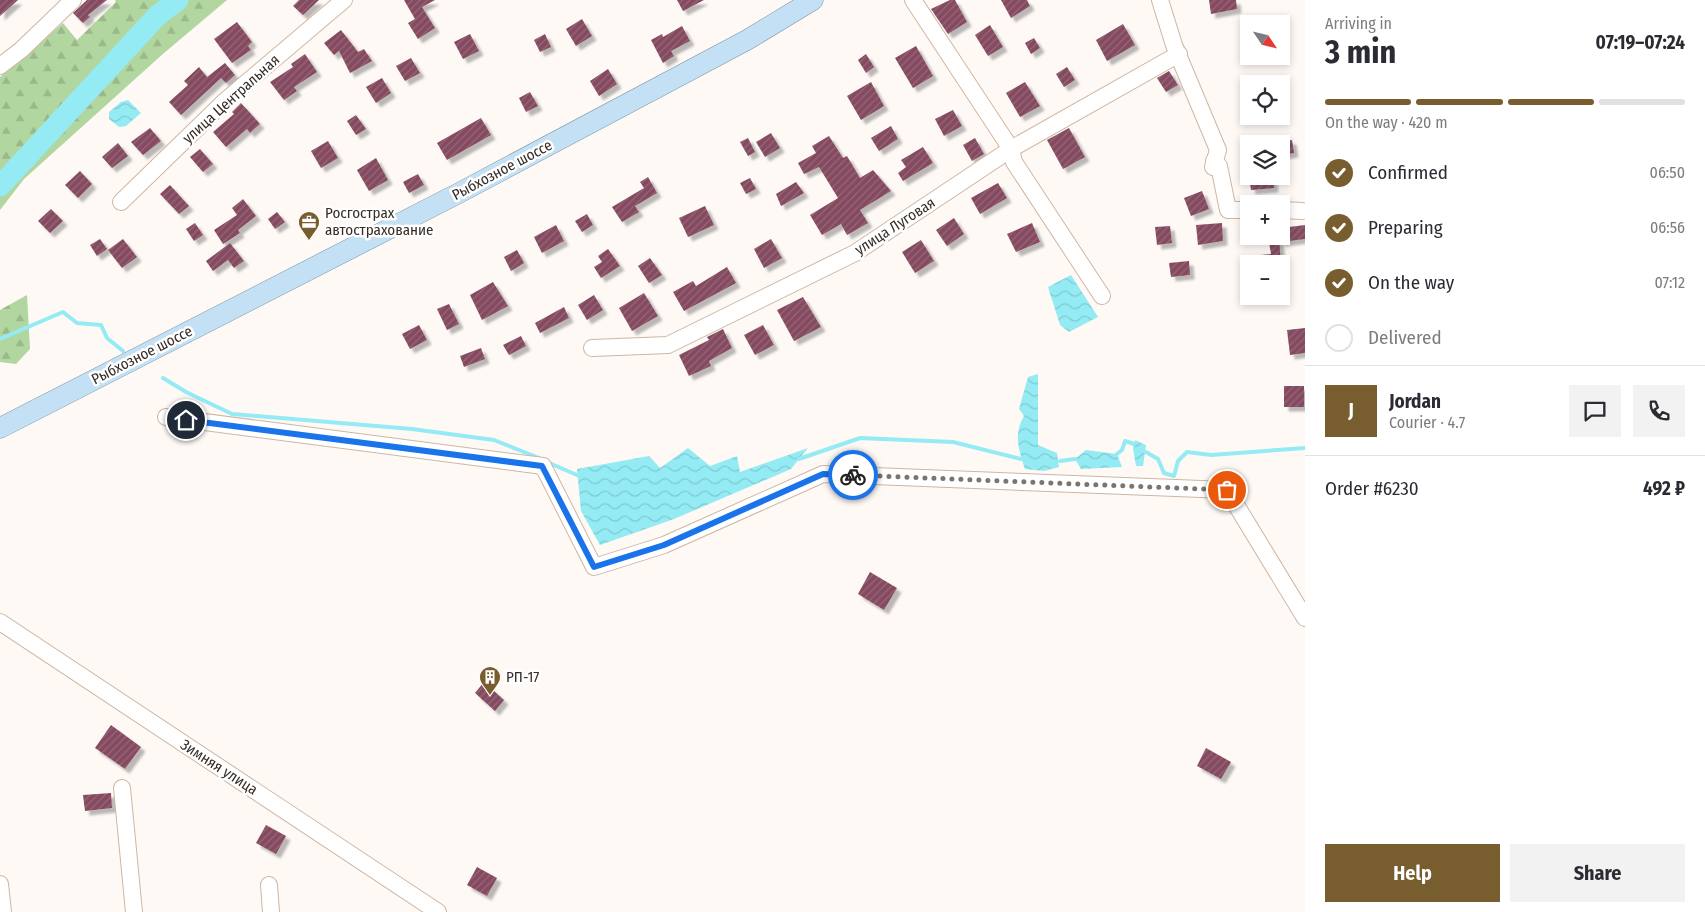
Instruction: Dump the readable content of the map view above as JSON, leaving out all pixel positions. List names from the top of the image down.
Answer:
{
  "streets": {
    "main road": ["Рыбхозное шоссе"],
    "street": ["улица Центральная", "улица Луговая", "Зимняя улица"]
  },
  "places": {
    "office": ["Росгострах автострахование"],
    "building": ["РП-17"]
  },
  "north": "bottom right",
  "page": {
    "heading": ["3 min", "Arriving in", "07:19–07:24"],
    "panel": [
      "Jordan",
      "Courier · 4.7",
      "Order #6230",
      "492 ₽"
    ],
    "map_buttons": ["+", "−"],
    "bar": "On the way · 420 m",
    "list": [
      ["Confirmed", "06:50"],
      ["Preparing", "06:56"],
      ["On the way", "07:12"],
      "Delivered"
    ],
    "round": "J",
    "buttons": ["Help", "Share"]
  }
}
